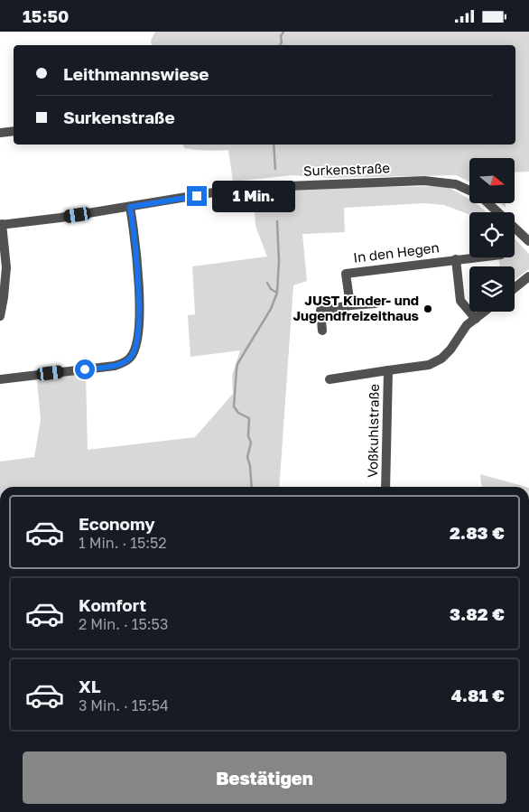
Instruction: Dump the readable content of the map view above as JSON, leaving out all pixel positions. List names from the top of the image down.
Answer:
{
  "streets": {
    "street": ["Surkenstraße", "In den Hegen", "Voßkuhlstraße"]
  },
  "crossings": [
    ["In den Hegen", "Voßkuhlstraße"]
  ],
  "places": ["JUST Kinder- und Jugendfreizeithaus"],
  "north": "right",
  "page": {
    "status": "15:50",
    "banner": ["Leithmannswiese", "Surkenstraße"],
    "bubble": "1 Min.",
    "list": [
      {
        "name": "Economy",
        "note": "1 Min. · 15:52",
        "value": "2.83 €"
      },
      {
        "name": "Komfort",
        "note": "2 Min. · 15:53",
        "value": "3.82 €"
      },
      {
        "name": "XL",
        "note": "3 Min. · 15:54",
        "value": "4.81 €"
      }
    ],
    "buttons": "Bestätigen"
  }
}
